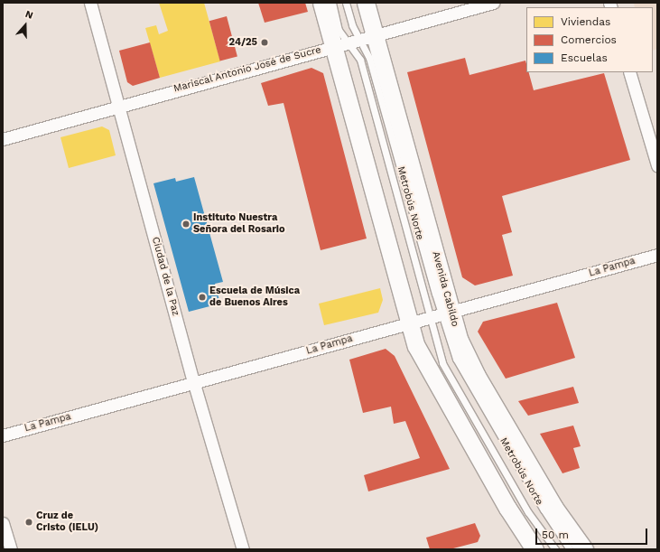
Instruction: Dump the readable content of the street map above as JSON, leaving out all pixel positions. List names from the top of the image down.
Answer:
{
  "streets": {
    "main road": ["Avenida Cabildo"],
    "street": ["Mariscal Antonio José de Sucre", "La Pampa", "Ciudad de la Paz"],
    "lane": ["Metrobús Norte"]
  },
  "crossings": [
    ["Mariscal Antonio José de Sucre", "Metrobús Norte"],
    ["Mariscal Antonio José de Sucre", "Ciudad de la Paz"],
    ["Mariscal Antonio José de Sucre", "Avenida Cabildo"],
    ["Metrobús Norte", "La Pampa"],
    ["Metrobús Norte", "Avenida Cabildo"],
    ["La Pampa", "Ciudad de la Paz"],
    ["La Pampa", "Avenida Cabildo"]
  ],
  "places": [
    "24/25",
    "Instituto Nuestra Señora del Rosario",
    "Escuela de Música de Buenos Aires",
    "Cruz de Cristo (IELU)"
  ],
  "legend": ["Viviendas", "Comercios", "Escuelas"],
  "scale_bar": "50 m",
  "north": "top"
}
